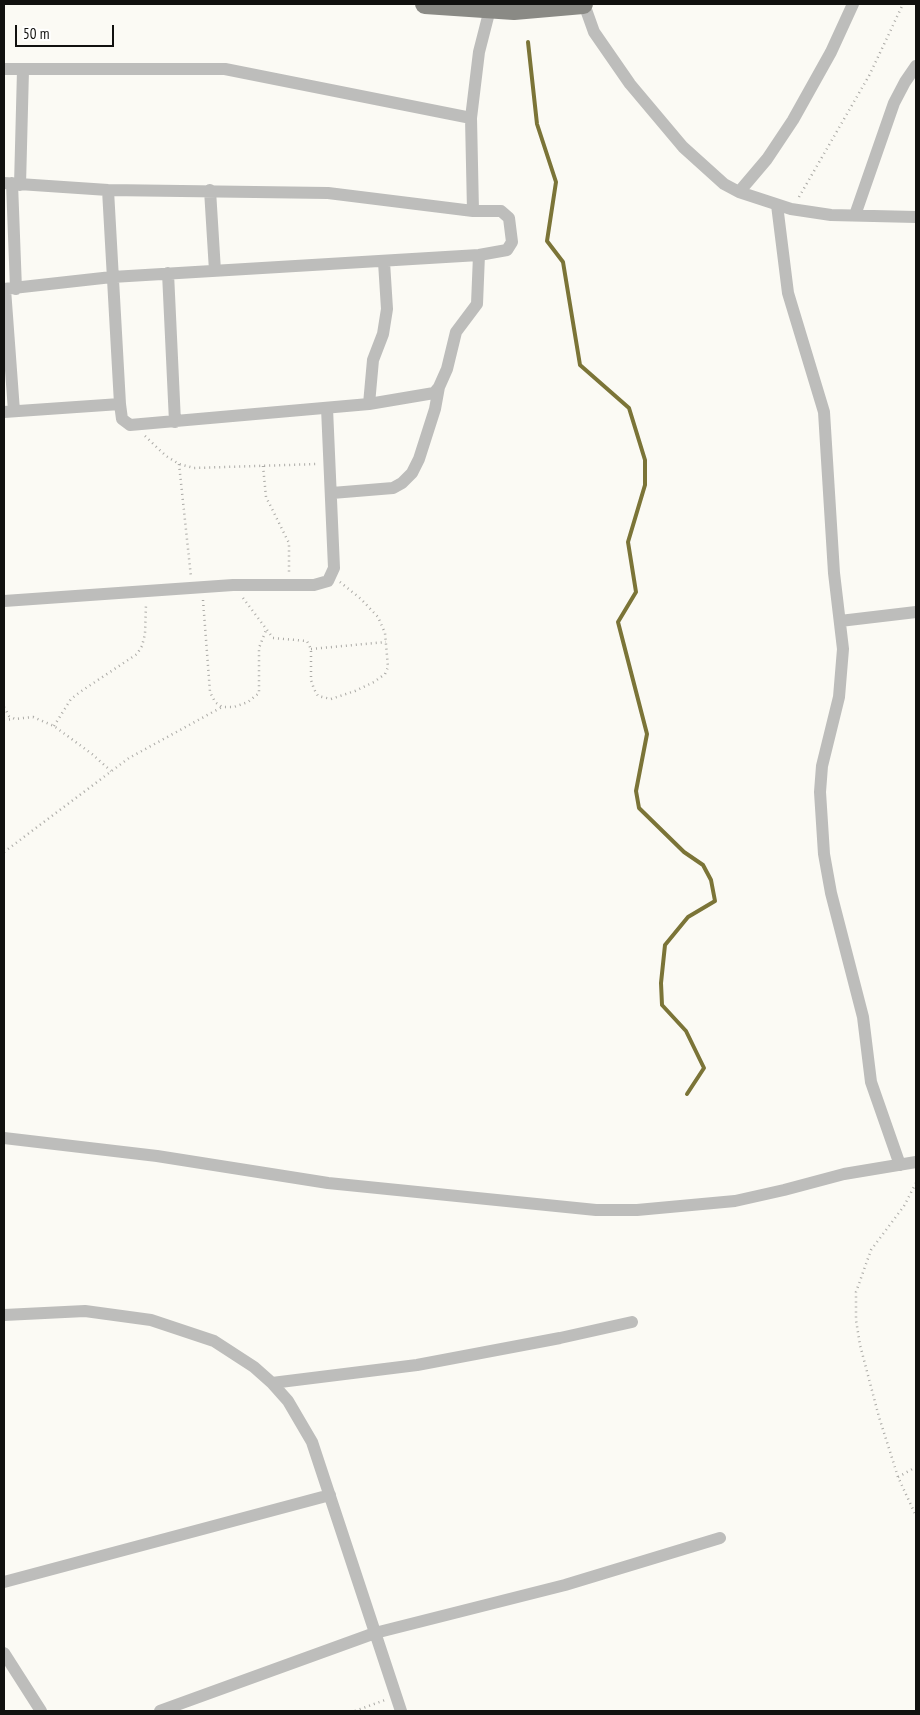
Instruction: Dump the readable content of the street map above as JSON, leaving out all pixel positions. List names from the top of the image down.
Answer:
{
  "scale_bar": "50 m"
}
